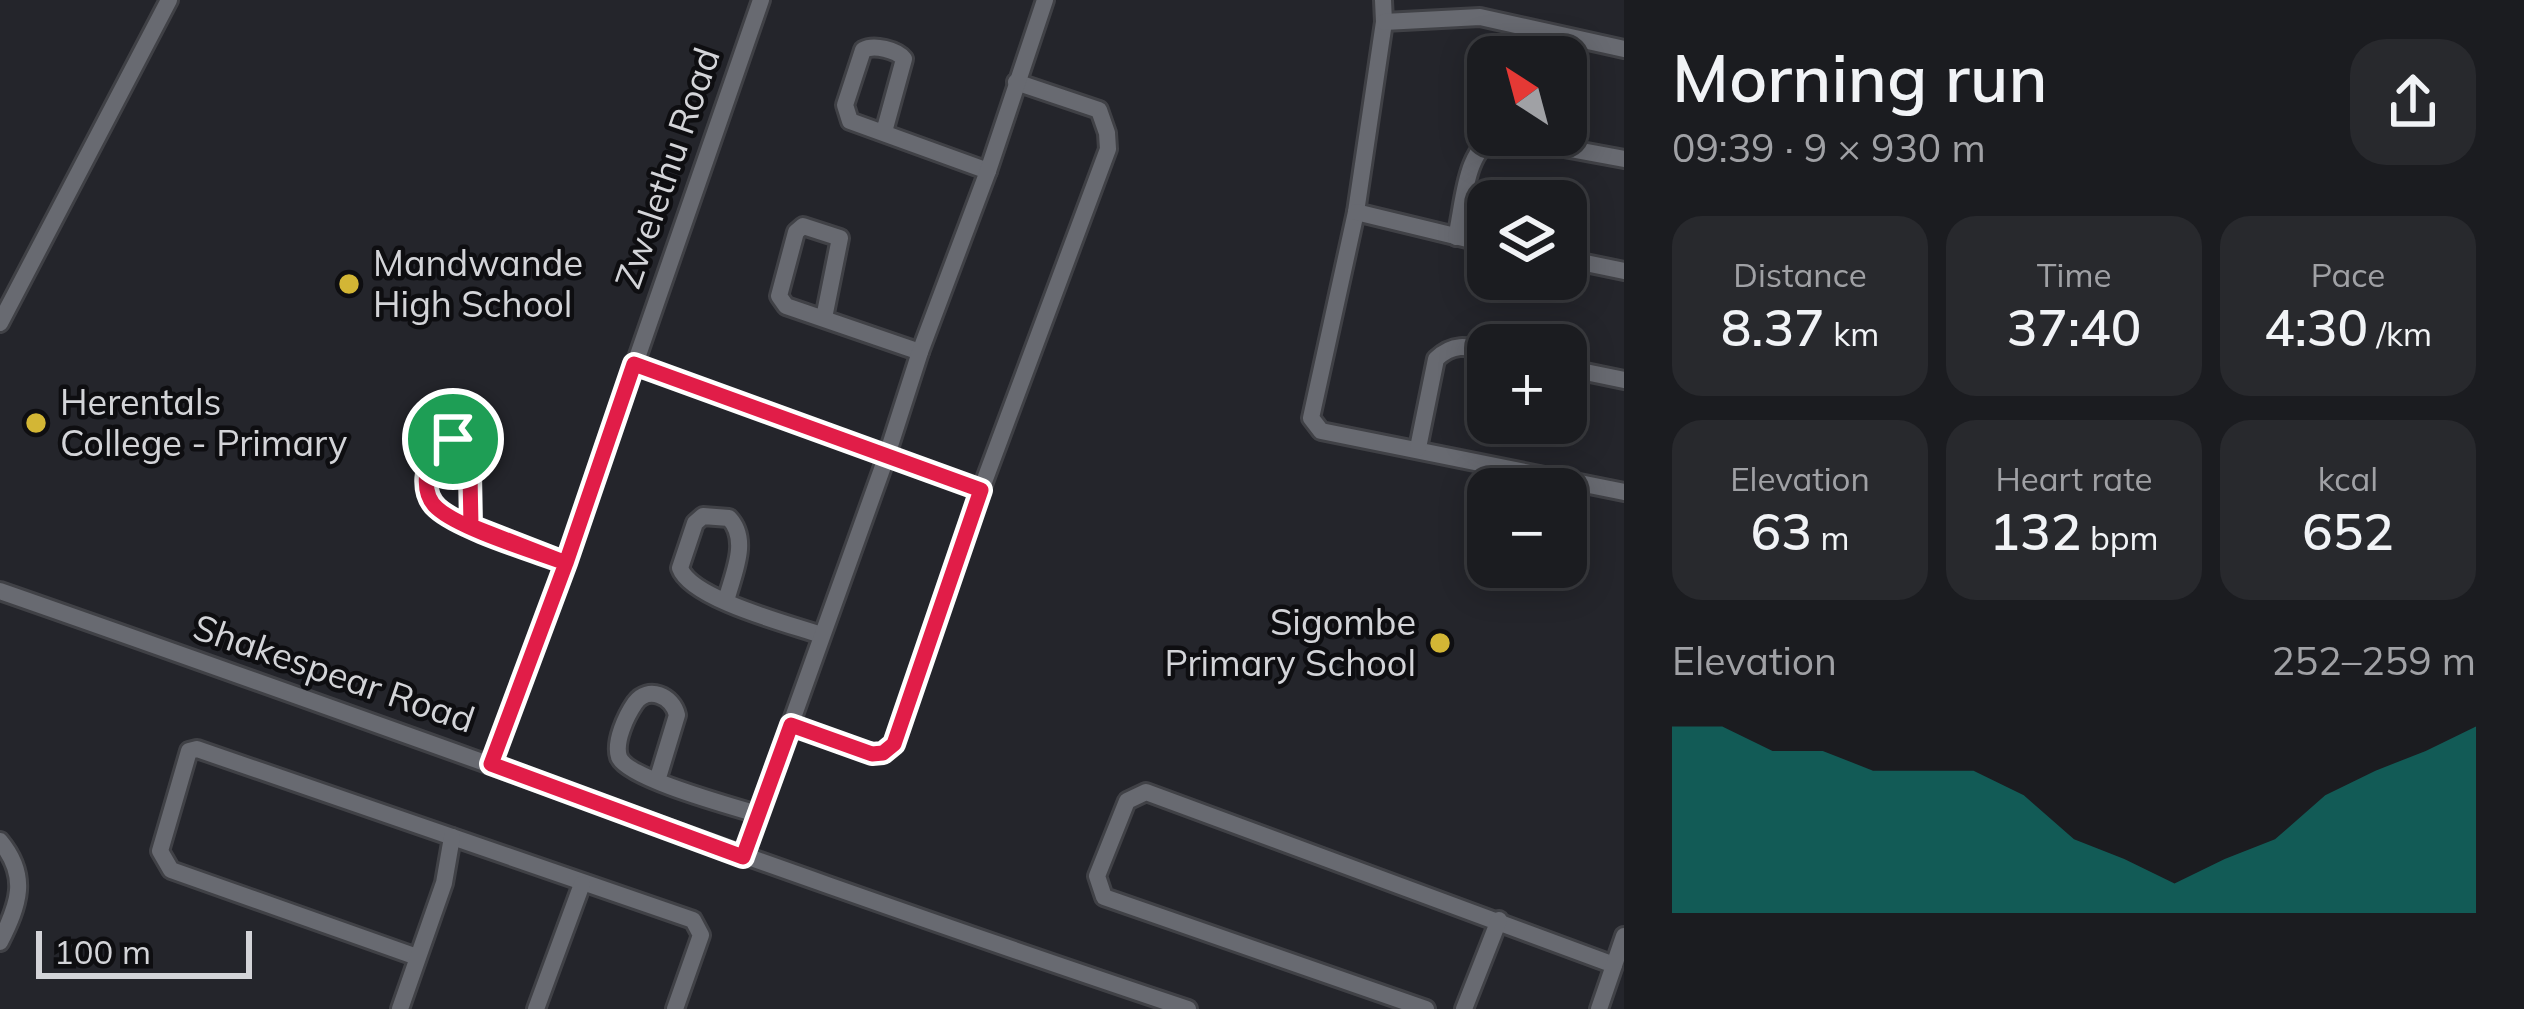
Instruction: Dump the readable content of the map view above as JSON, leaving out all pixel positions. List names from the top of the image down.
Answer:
{
  "streets": {
    "street": ["Zwelethu Road", "Shakespear Road"]
  },
  "crossings": [
    ["Zwelethu Road", "Shakespear Road"]
  ],
  "places": ["Mandwande High School", "Herentals College - Primary", "Sigombe Primary School"],
  "scale_bar": "100 m",
  "north": "top left",
  "page": {
    "heading": ["Morning run", "09:39 · 9 × 930 m"],
    "map_buttons": ["+", "−"],
    "stats": [
      ["Distance", "8.37 km"],
      ["Time", "37:40"],
      ["Pace", "4:30 /km"],
      ["Elevation", "63 m"],
      ["Heart rate", "132 bpm"],
      ["kcal", "652"]
    ],
    "chart": ["Elevation", "252–259 m"],
    "scale": "100 m"
  }
}
